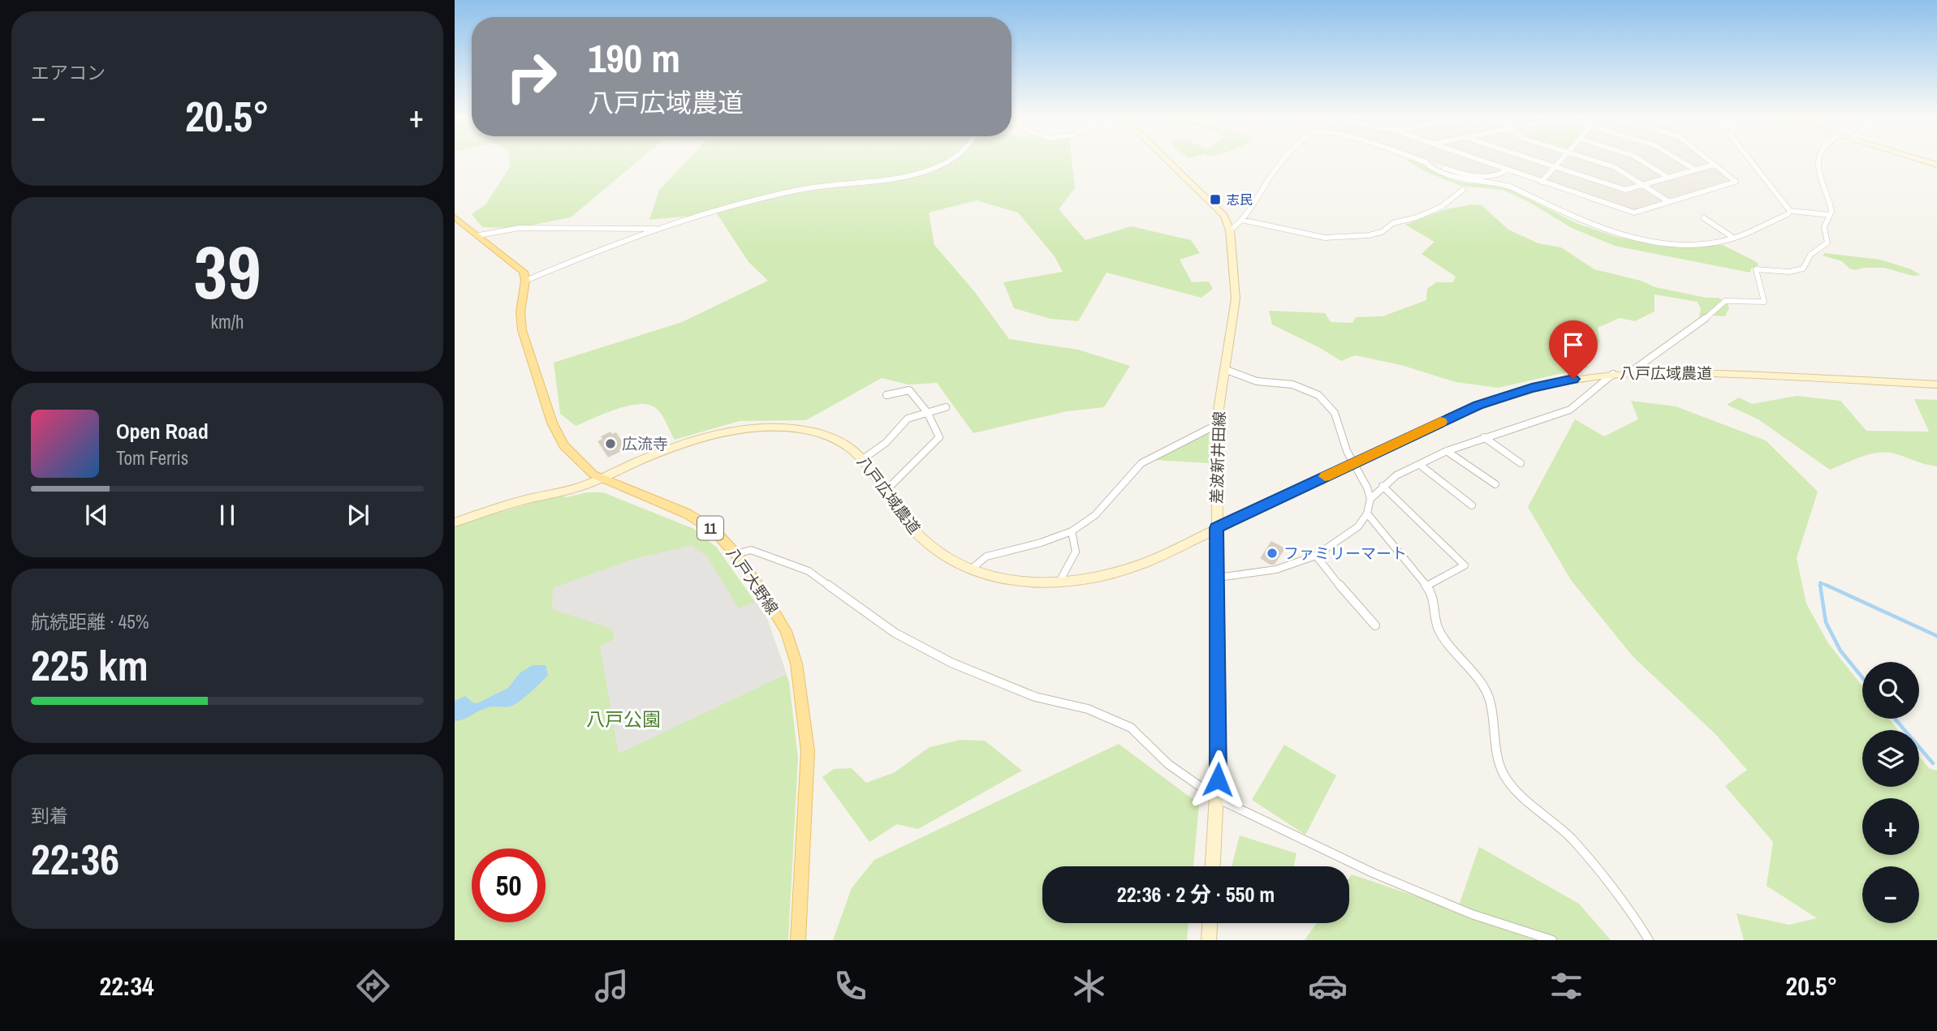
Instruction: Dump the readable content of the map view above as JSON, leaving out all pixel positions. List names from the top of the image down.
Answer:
{
  "streets": {
    "main road": ["11", "八戸大野線"],
    "street": ["八戸広域農道", "差波新井田線"]
  },
  "crossings": [
    ["八戸広域農道", "差波新井田線"],
    ["八戸広域農道", "八戸大野線"]
  ],
  "parks": ["八戸公園"],
  "places": {
    "transit": ["志民"],
    "other": ["広流寺", "ファミリーマート"]
  },
  "page": {
    "tile": [
      "エアコン",
      ["39", "km/h"],
      ["航続距離 · 45%", "225 km"],
      ["到着", "22:36"]
    ],
    "turn": ["190 m", "八戸広域農道"],
    "heat": ["−", "20.5°", "+"],
    "song": ["Open Road", "Tom Ferris"],
    "map_buttons": ["+", "−"],
    "limit": "50",
    "trip": "22:36 · 2 分 · 550 m",
    "tabs": ["22:34", "20.5°"]
  }
}
